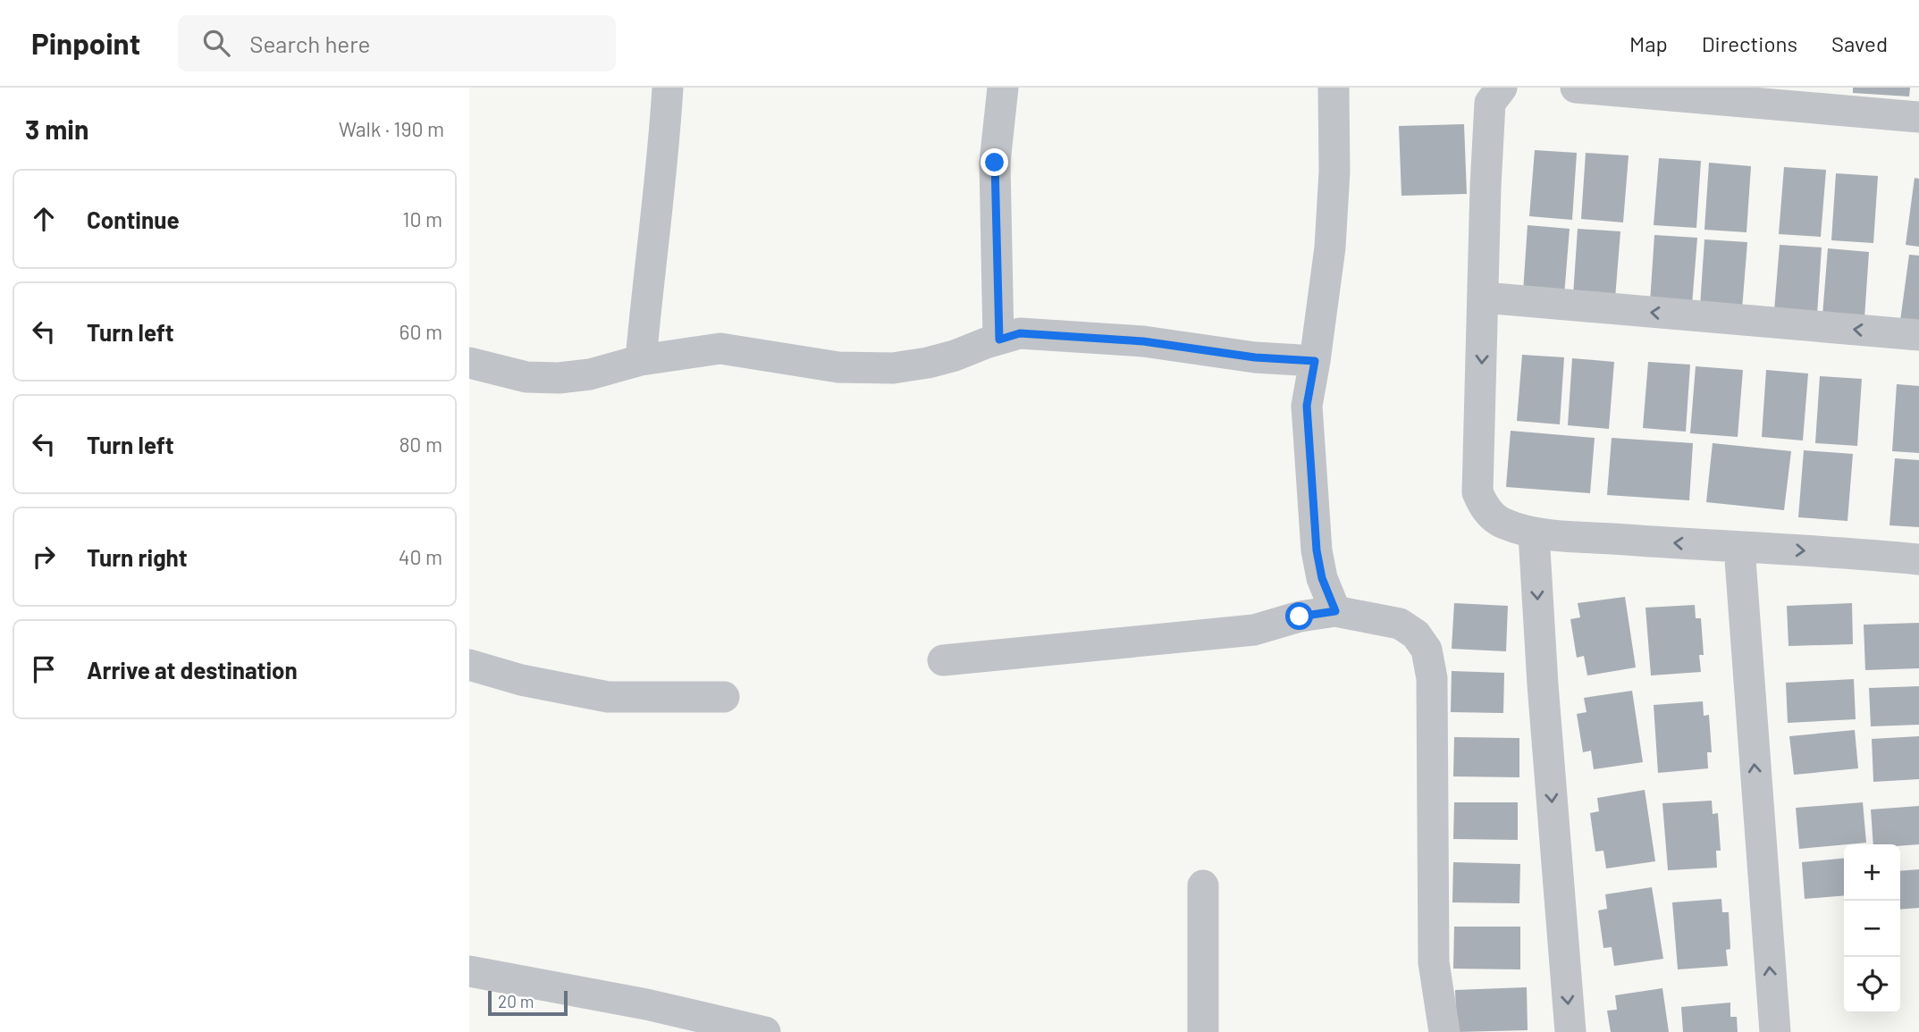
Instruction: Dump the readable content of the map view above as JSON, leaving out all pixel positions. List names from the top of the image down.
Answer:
{
  "scale_bar": "20 m",
  "page": {
    "header": "Pinpoint",
    "search": "Search here",
    "nav": ["Map", "Directions", "Saved"],
    "heading": ["3 min", "Walk · 190 m"],
    "list": [
      ["Continue", "10 m"],
      ["Turn left", "60 m"],
      ["Turn left", "80 m"],
      ["Turn right", "40 m"],
      "Arrive at destination"
    ],
    "map_buttons": ["+", "−"],
    "scale": "20 m"
  }
}
